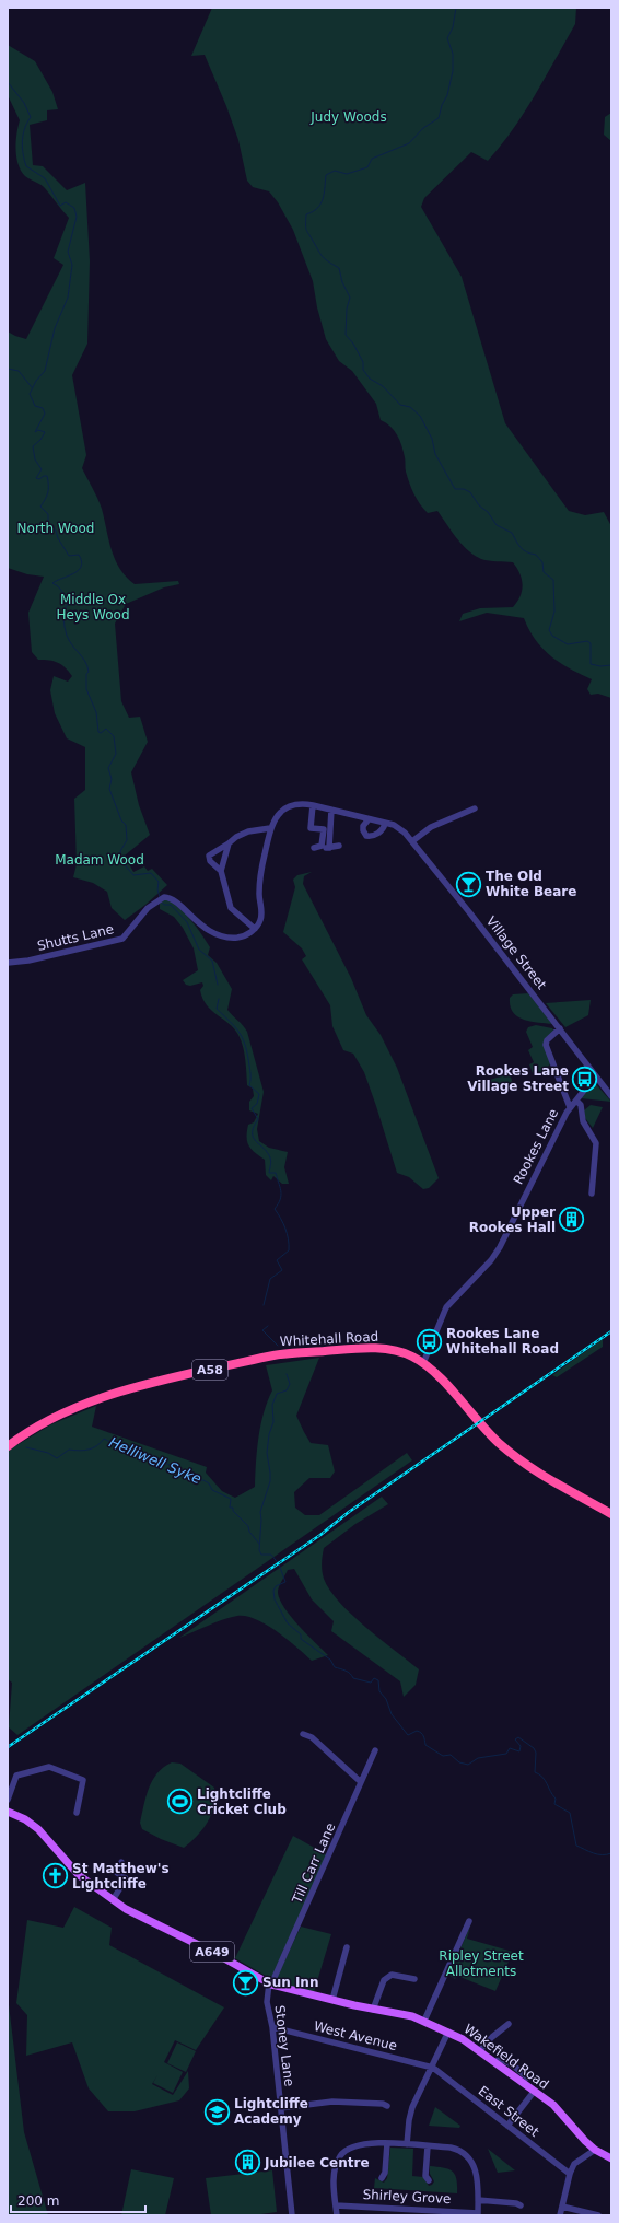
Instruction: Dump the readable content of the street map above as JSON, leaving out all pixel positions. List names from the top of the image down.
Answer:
{
  "streets": {
    "highway": ["Whitehall Road", "A58"],
    "main road": ["A649", "Wakefield Road"],
    "street": [
      "Shutts Lane",
      "Village Street",
      "Rookes Lane",
      "Till Carr Lane",
      "West Avenue",
      "Stoney Lane",
      "East Street",
      "Shirley Grove"
    ]
  },
  "crossings": [
    ["Village Street", "Rookes Lane"],
    ["Rookes Lane", "Whitehall Road"],
    ["Till Carr Lane", "Stoney Lane"],
    ["Till Carr Lane", "Wakefield Road"],
    ["West Avenue", "Stoney Lane"],
    ["West Avenue", "East Street"],
    ["Stoney Lane", "Wakefield Road"]
  ],
  "water": ["Helliwell Syke"],
  "parks": [
    "Judy Woods",
    "North Wood",
    "Middle Ox Heys Wood",
    "Madam Wood",
    "Ripley Street Allotments"
  ],
  "places": {
    "bar": ["The Old White Beare", "Sun Inn"],
    "bus stop": ["Rookes Lane Village Street", "Rookes Lane Whitehall Road"],
    "building": ["Upper Rookes Hall", "Jubilee Centre"],
    "sports": ["Lightcliffe Cricket Club"],
    "church": ["St Matthew's Lightcliffe"],
    "school or university": ["Lightcliffe Academy"]
  },
  "scale_bar": "200 m"
}
